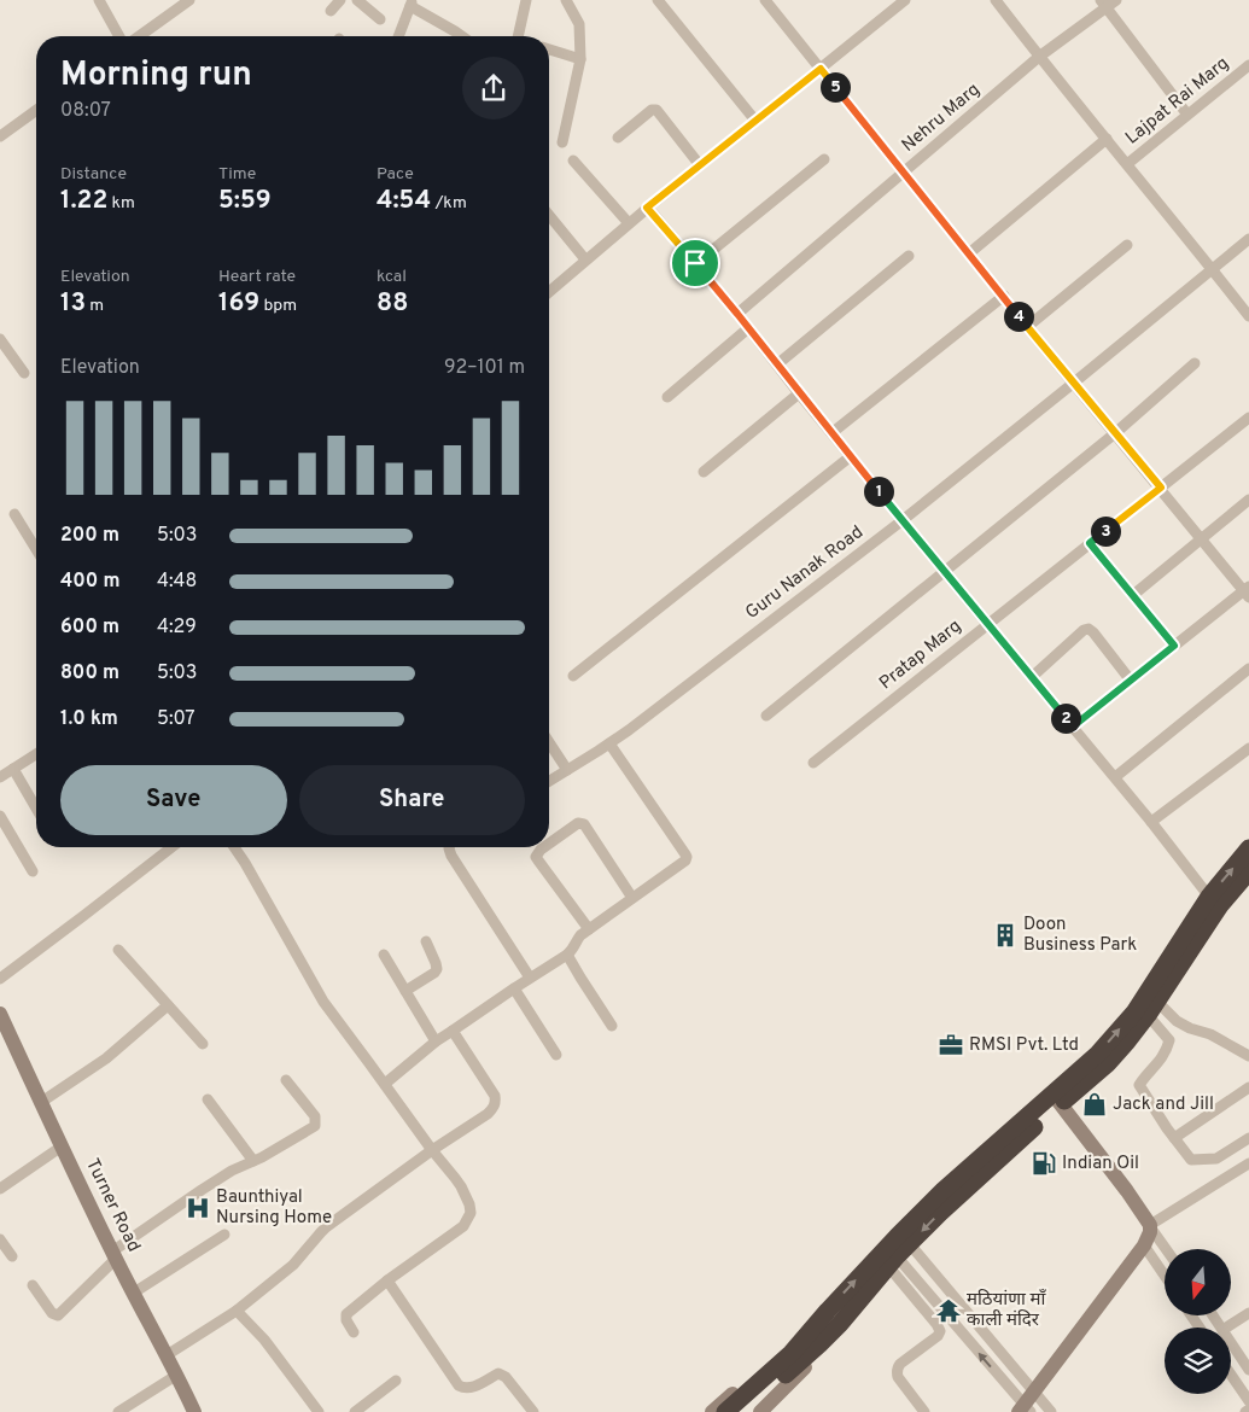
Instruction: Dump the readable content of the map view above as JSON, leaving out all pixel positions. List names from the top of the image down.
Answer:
{
  "streets": {
    "main road": ["Turner Road"],
    "street": [
      "Lajpat Rai Marg",
      "Nehru Marg",
      "Guru Nanak Road",
      "Pratap Marg"
    ]
  },
  "places": {
    "building": ["Doon Business Park"],
    "office": ["RMSI Pvt. Ltd"],
    "shop": ["Jack and Jill"],
    "fuel station": ["Indian Oil"],
    "hospital": ["Baunthiyal Nursing Home"],
    "temple": ["मठियांणा माँ काली मंदिर"]
  },
  "north": "bottom",
  "page": {
    "heading": ["Morning run", "08:07"],
    "pins": [
      "5",
      "4",
      "1",
      "3",
      "2"
    ],
    "stats": [
      ["Distance", "1.22 km"],
      ["Time", "5:59"],
      ["Pace", "4:54 /km"],
      ["Elevation", "13 m"],
      ["Heart rate", "169 bpm"],
      ["kcal", "88"]
    ],
    "chart": ["Elevation", "92–101 m"],
    "list": [
      {
        "name": "200 m",
        "note": "5:03"
      },
      {
        "name": "400 m",
        "note": "4:48"
      },
      {
        "name": "600 m",
        "note": "4:29"
      },
      {
        "name": "800 m",
        "note": "5:03"
      },
      {
        "name": "1.0 km",
        "note": "5:07"
      }
    ],
    "buttons": ["Save", "Share"]
  }
}
